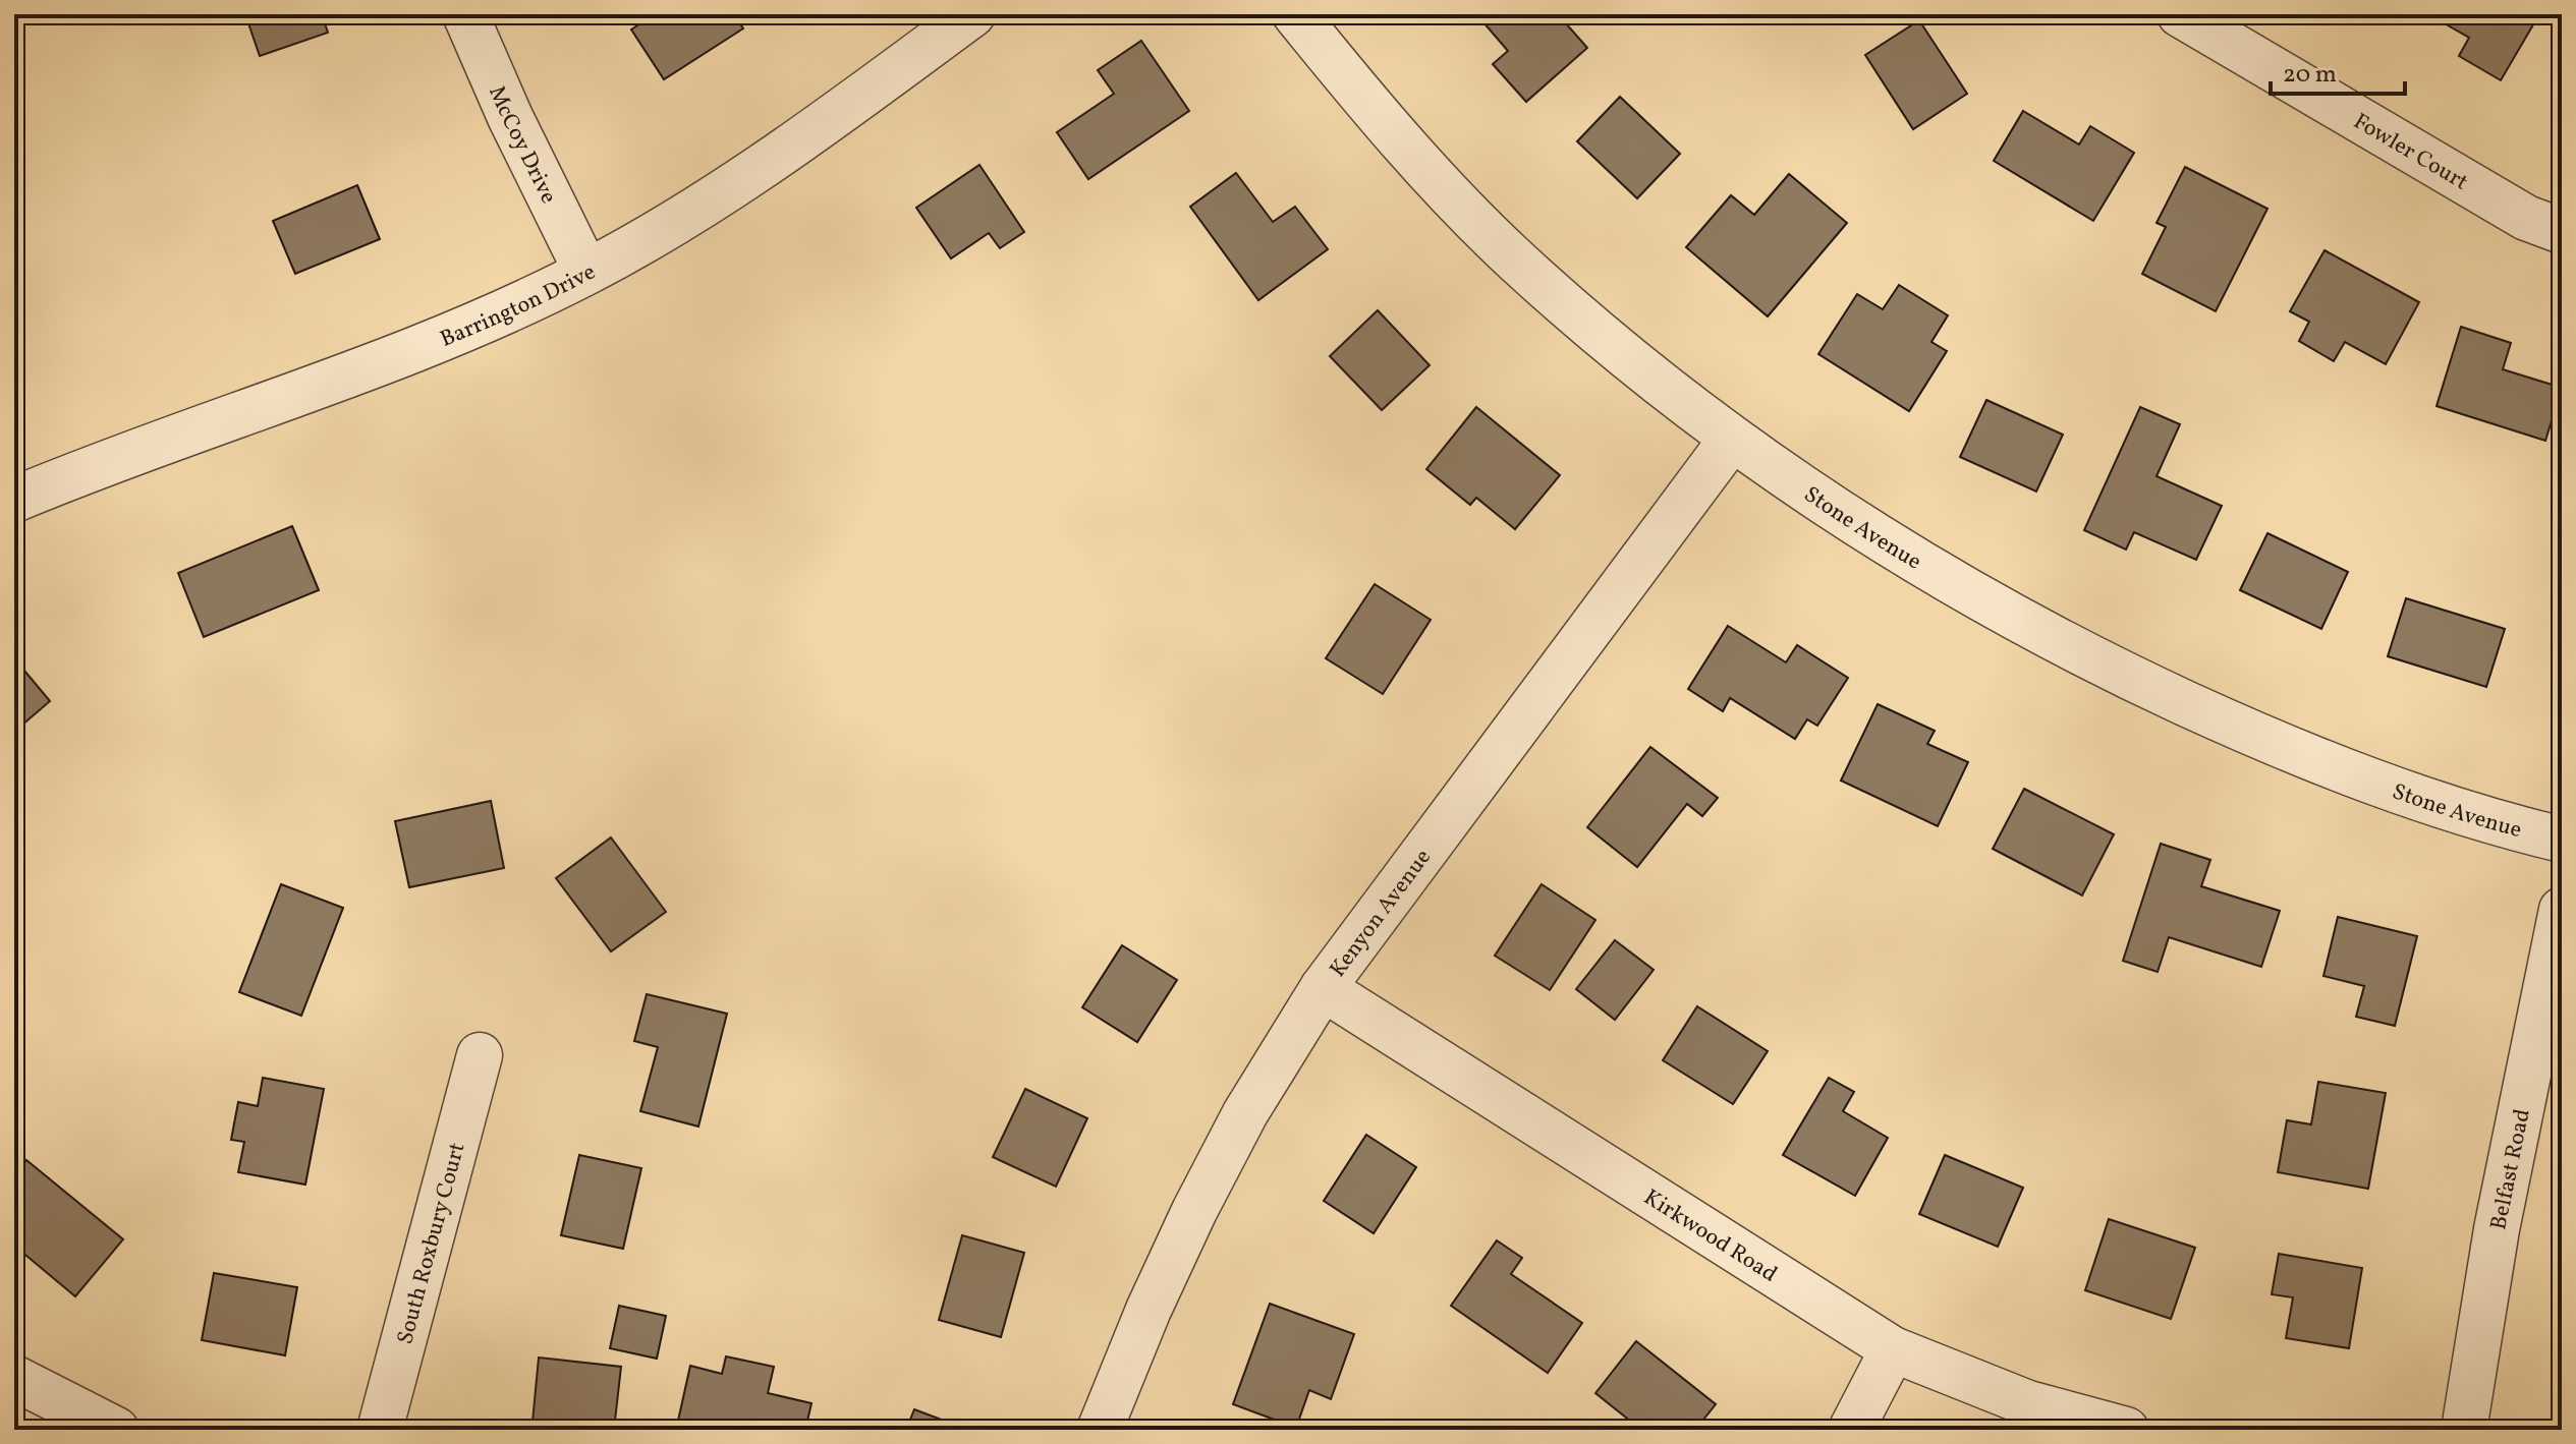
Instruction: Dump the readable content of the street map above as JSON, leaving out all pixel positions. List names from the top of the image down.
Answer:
{
  "streets": {
    "street": [
      "McCoy Drive",
      "Fowler Court",
      "Barrington Drive",
      "Stone Avenue",
      "Kenyon Avenue",
      "Belfast Road",
      "Kirkwood Road",
      "South Roxbury Court"
    ]
  },
  "crossings": [
    ["McCoy Drive", "Barrington Drive"],
    ["Stone Avenue", "Kenyon Avenue"],
    ["Kenyon Avenue", "Kirkwood Road"]
  ],
  "scale_bar": "20 m"
}
